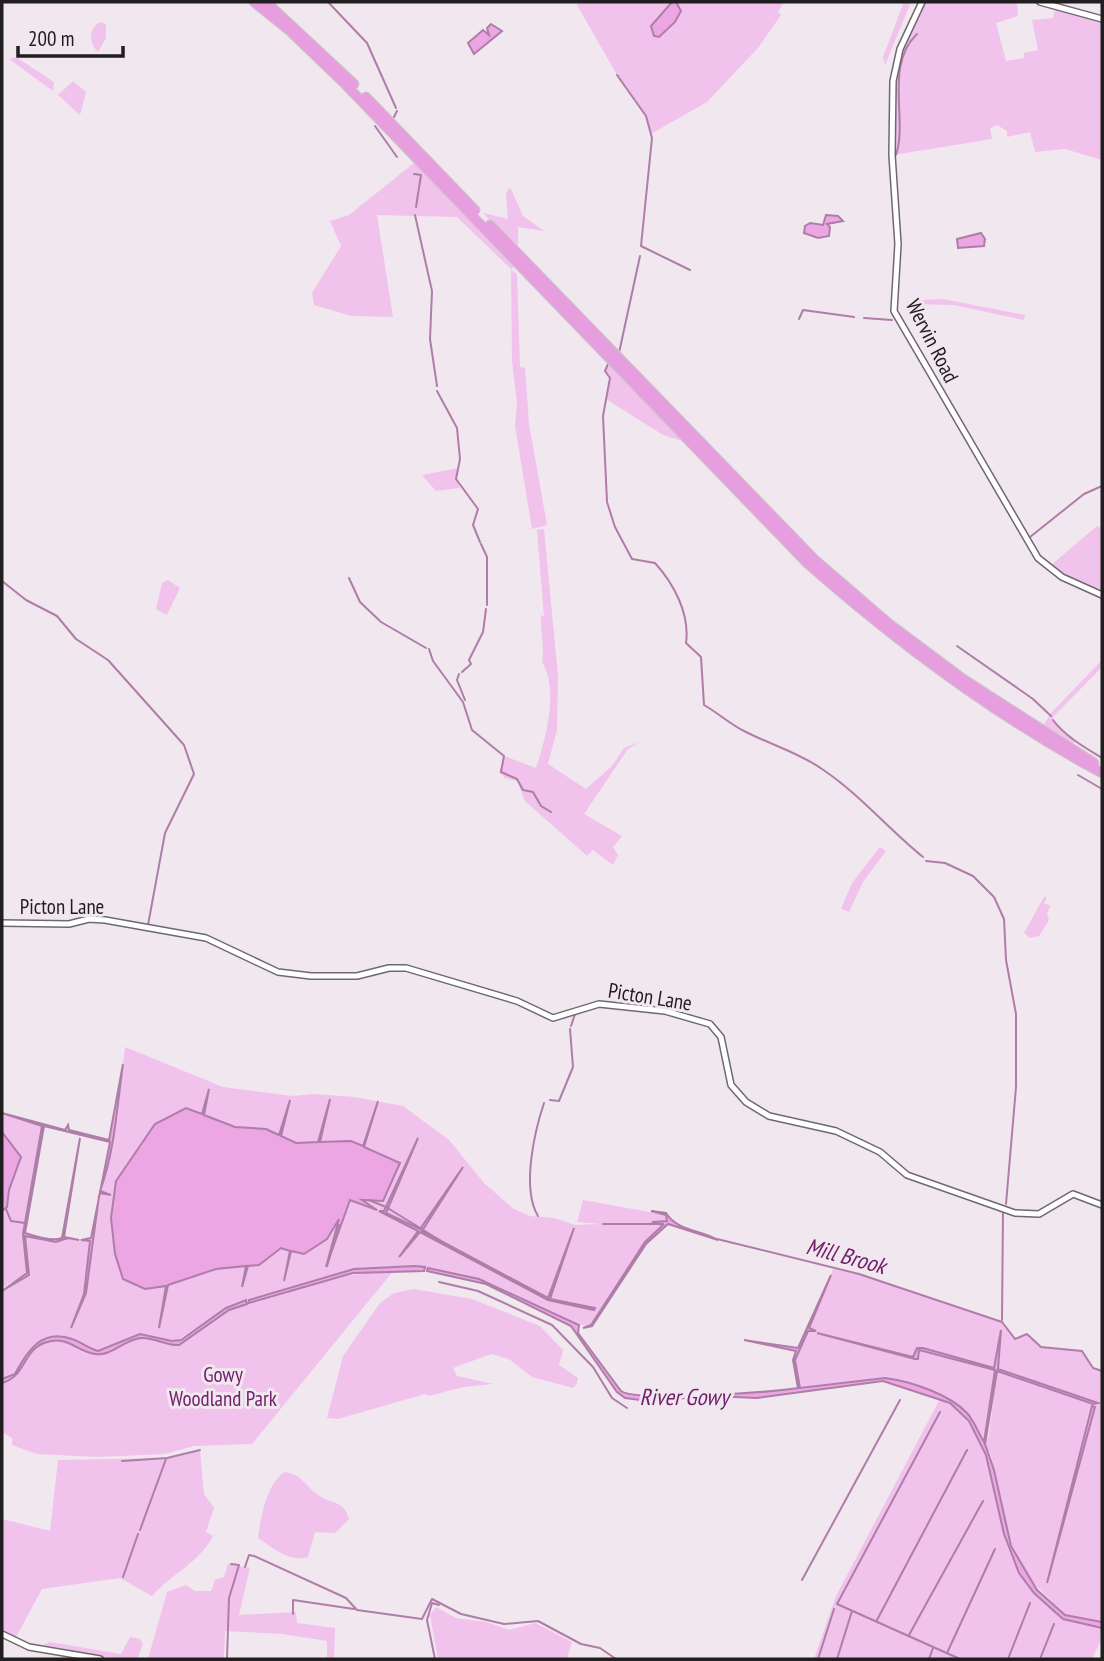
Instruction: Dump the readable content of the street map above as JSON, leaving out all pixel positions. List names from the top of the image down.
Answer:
{
  "streets": {
    "street": ["Wervin Road", "Picton Lane"]
  },
  "water": ["Mill Brook", "River Gowy"],
  "parks": ["Gowy Woodland Park"],
  "scale_bar": "200 m"
}
